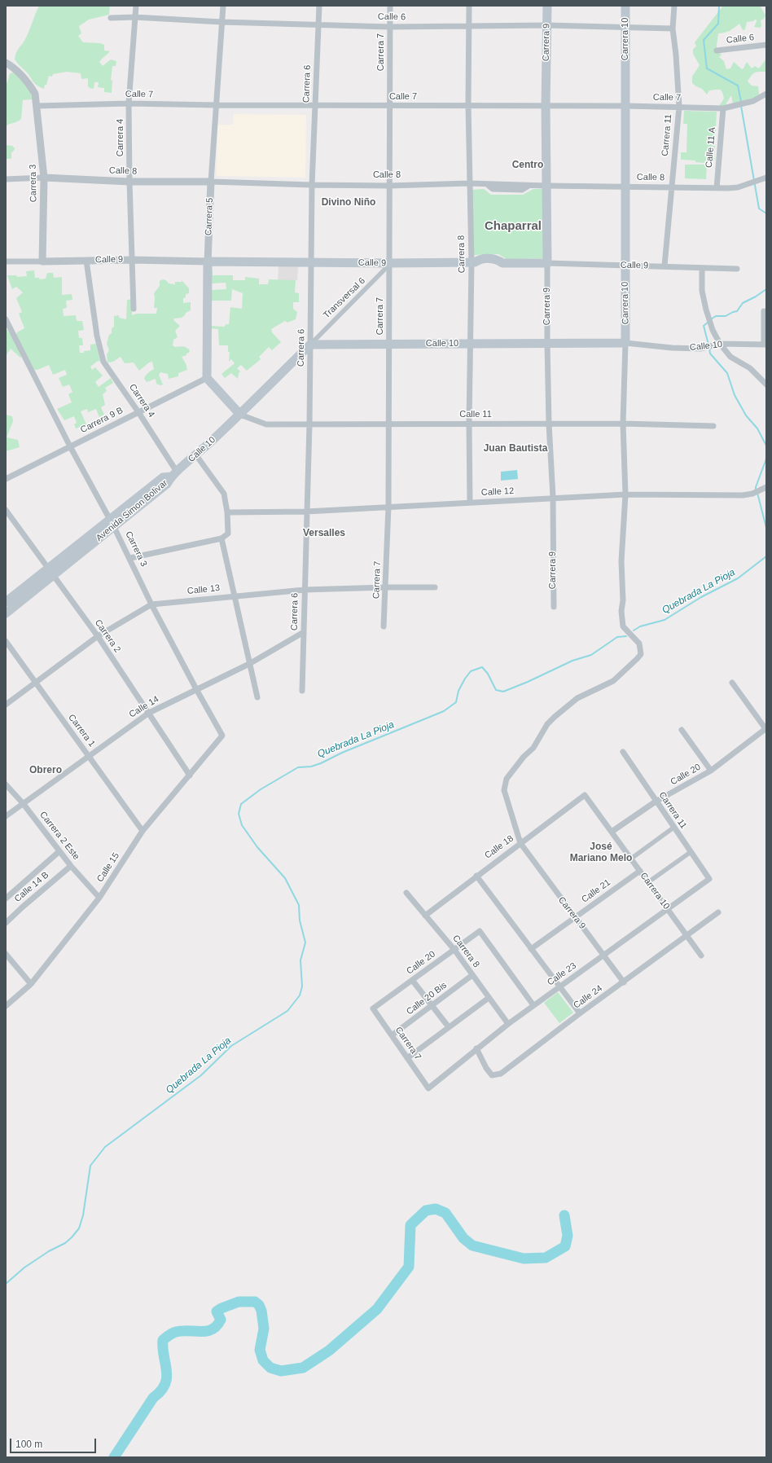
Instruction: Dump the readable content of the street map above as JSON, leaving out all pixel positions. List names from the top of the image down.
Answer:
{
  "streets": {
    "main road": [
      "Carrera 10",
      "Carrera 9",
      "Carrera 5",
      "Calle 9",
      "Calle 10",
      "Avenida Simon Bolivar"
    ],
    "street": [
      "Calle 6",
      "Carrera 7",
      "Carrera 6",
      "Calle 7",
      "Carrera 11",
      "Carrera 4",
      "Calle 11 A",
      "Calle 8",
      "Carrera 3",
      "Carrera 8",
      "Transversal 6",
      "Calle 11",
      "Carrera 9 B",
      "Calle 12",
      "Calle 13",
      "Carrera 2",
      "Calle 14",
      "Carrera 1",
      "Calle 20",
      "Carrera 2 Este",
      "Calle 18",
      "Calle 15",
      "Calle 14 B",
      "Calle 21",
      "Calle 23",
      "Calle 24",
      "Calle 20 Bis"
    ]
  },
  "crossings": [
    ["Calle 6", "Carrera 10"],
    ["Calle 6", "Carrera 9"],
    ["Calle 6", "Carrera 7"],
    ["Calle 6", "Carrera 6"],
    ["Calle 6", "Carrera 11"],
    ["Calle 6", "Carrera 4"],
    ["Calle 6", "Carrera 5"],
    ["Calle 6", "Carrera 8"],
    ["Carrera 10", "Carrera 9"],
    ["Carrera 10", "Calle 7"],
    ["Carrera 10", "Calle 8"],
    ["Carrera 10", "Calle 9"],
    ["Carrera 10", "Calle 10"],
    ["Carrera 10", "Calle 11"],
    ["Carrera 10", "Calle 12"],
    ["Carrera 10", "Calle 20"],
    ["Carrera 10", "Calle 18"],
    ["Carrera 10", "Calle 21"],
    ["Carrera 10", "Calle 23"],
    ["Carrera 10", "Calle 24"],
    ["Carrera 9", "Calle 7"],
    ["Carrera 9", "Calle 8"],
    ["Carrera 9", "Calle 9"],
    ["Carrera 9", "Calle 10"],
    ["Carrera 9", "Calle 11"],
    ["Carrera 9", "Calle 12"],
    ["Carrera 9", "Calle 18"],
    ["Carrera 9", "Calle 21"],
    ["Carrera 9", "Calle 23"],
    ["Carrera 9", "Calle 24"],
    ["Carrera 7", "Calle 7"],
    ["Carrera 7", "Calle 8"],
    ["Carrera 7", "Calle 9"],
    ["Carrera 7", "Transversal 6"],
    ["Carrera 7", "Calle 10"],
    ["Carrera 7", "Calle 11"],
    ["Carrera 7", "Calle 12"],
    ["Carrera 7", "Calle 13"],
    ["Carrera 7", "Calle 20"],
    ["Carrera 7", "Calle 23"],
    ["Carrera 7", "Calle 20 Bis"],
    ["Carrera 6", "Calle 7"],
    ["Carrera 6", "Calle 8"],
    ["Carrera 6", "Calle 9"],
    ["Carrera 6", "Transversal 6"],
    ["Carrera 6", "Calle 10"],
    ["Carrera 6", "Calle 11"],
    ["Carrera 6", "Calle 12"],
    ["Carrera 6", "Calle 13"],
    ["Carrera 6", "Calle 14"],
    ["Calle 7", "Carrera 11"],
    ["Calle 7", "Carrera 4"],
    ["Calle 7", "Calle 11 A"],
    ["Calle 7", "Carrera 3"],
    ["Calle 7", "Carrera 5"],
    ["Calle 7", "Carrera 8"],
    ["Carrera 11", "Calle 8"],
    ["Carrera 11", "Calle 9"],
    ["Carrera 11", "Calle 20"],
    ["Carrera 11", "Calle 23"],
    ["Carrera 4", "Calle 8"],
    ["Carrera 4", "Calle 9"],
    ["Carrera 4", "Calle 10"],
    ["Carrera 4", "Carrera 9 B"],
    ["Carrera 4", "Avenida Simon Bolivar"],
    ["Calle 11 A", "Calle 8"],
    ["Calle 8", "Carrera 3"],
    ["Calle 8", "Carrera 5"],
    ["Calle 8", "Carrera 8"],
    ["Carrera 3", "Calle 9"],
    ["Carrera 3", "Carrera 9 B"],
    ["Carrera 3", "Avenida Simon Bolivar"],
    ["Carrera 3", "Calle 13"],
    ["Carrera 3", "Calle 14"],
    ["Carrera 3", "Calle 15"],
    ["Carrera 5", "Calle 9"],
    ["Carrera 5", "Carrera 9 B"],
    ["Carrera 8", "Calle 9"],
    ["Carrera 8", "Calle 10"],
    ["Carrera 8", "Calle 11"],
    ["Carrera 8", "Calle 12"],
    ["Carrera 8", "Calle 20"],
    ["Carrera 8", "Calle 18"],
    ["Carrera 8", "Calle 23"],
    ["Carrera 8", "Calle 20 Bis"],
    ["Calle 9", "Transversal 6"],
    ["Transversal 6", "Calle 10"],
    ["Calle 10", "Calle 11"],
    ["Calle 10", "Avenida Simon Bolivar"],
    ["Avenida Simon Bolivar", "Carrera 2"],
    ["Calle 13", "Carrera 2"],
    ["Calle 13", "Carrera 1"],
    ["Carrera 2", "Calle 14"],
    ["Carrera 2", "Calle 15"],
    ["Calle 14", "Carrera 1"],
    ["Calle 14", "Carrera 2 Este"],
    ["Carrera 1", "Calle 15"],
    ["Calle 20", "Calle 23"],
    ["Carrera 2 Este", "Calle 15"],
    ["Carrera 2 Este", "Calle 14 B"],
    ["Calle 23", "Calle 24"]
  ],
  "districts": [
    "Centro",
    "Divino Niño",
    "Chaparral",
    "Juan Bautista",
    "Versalles",
    "Obrero",
    "José Mariano Melo"
  ],
  "water": ["Quebrada La Pioja"],
  "scale_bar": "100 m"
}
